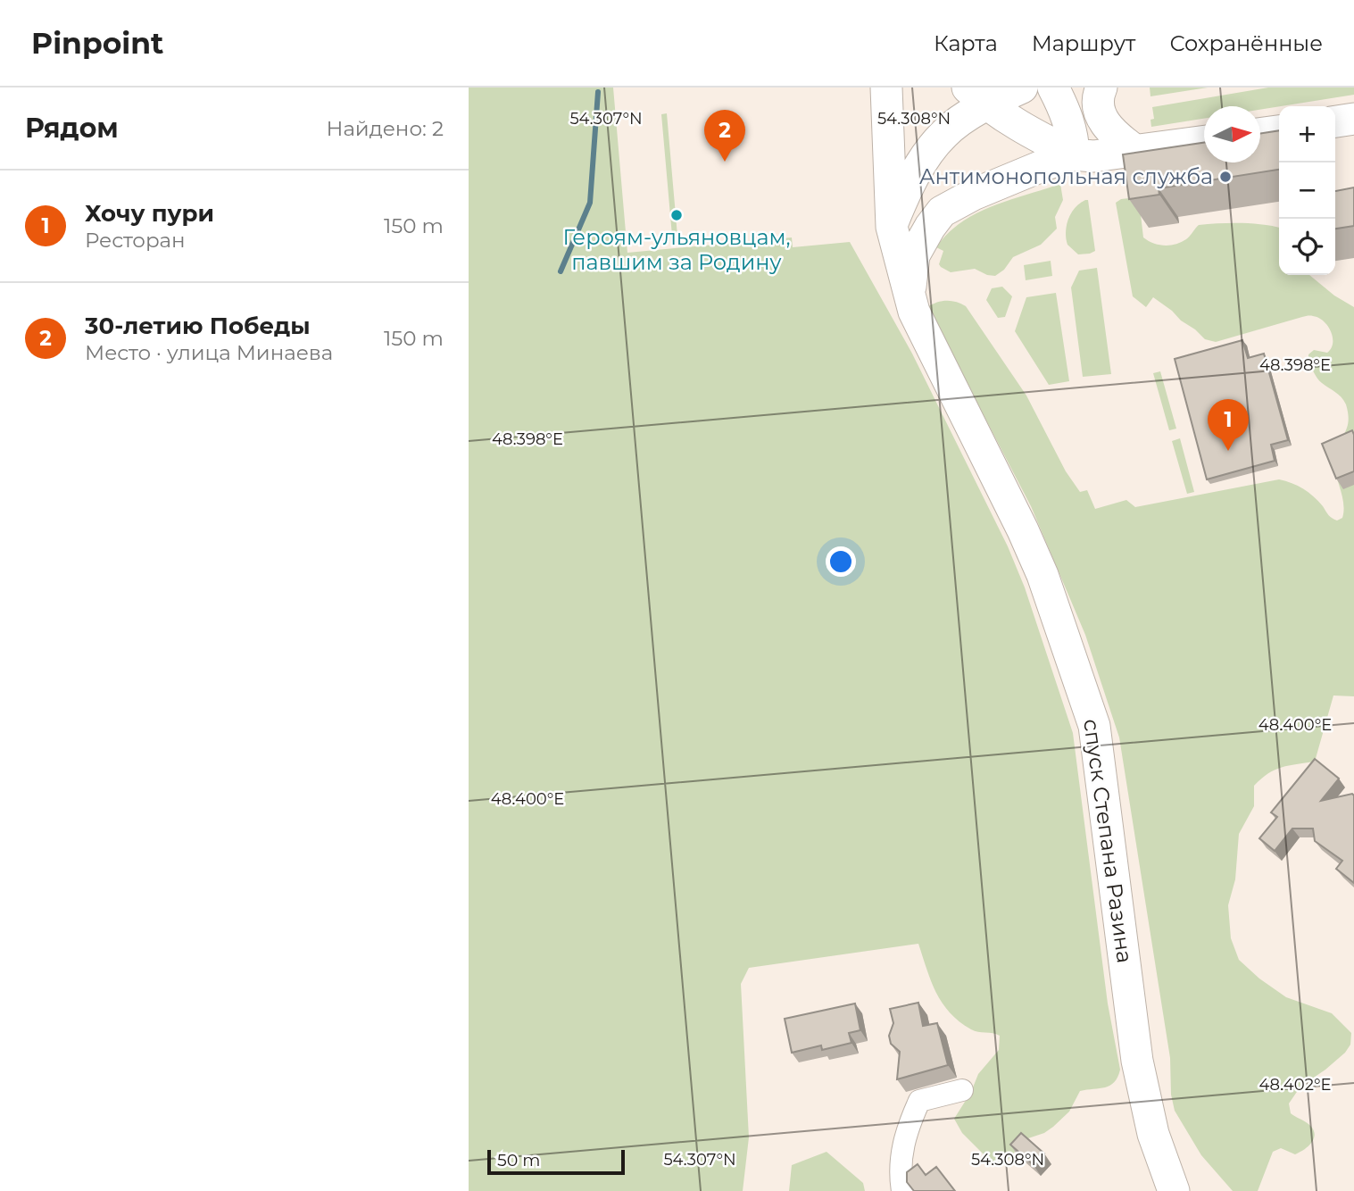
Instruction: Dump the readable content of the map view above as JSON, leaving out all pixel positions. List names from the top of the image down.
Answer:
{
  "streets": {
    "main road": ["спуск Степана Разина"]
  },
  "places": ["Антимонопольная служба", "Героям-ульяновцам, павшим за Родину"],
  "scale_bar": "50 m",
  "north": "right",
  "page": {
    "header": "Pinpoint",
    "nav": ["Карта", "Маршрут", "Сохранённые"],
    "heading": ["Рядом", "Найдено: 2"],
    "map_buttons": ["+", "−"],
    "pins": ["2", "1"],
    "list": [
      {
        "mark": "1",
        "name": "Хочу пури",
        "note": "Ресторан",
        "value": "150 m"
      },
      {
        "mark": "2",
        "name": "30-летию Победы",
        "note": "Место · улица Минаева",
        "value": "150 m"
      }
    ],
    "scale": "50 m"
  },
  "coordinates": [
    "54.307°N",
    "54.308°N",
    "48.398°E",
    "48.400°E",
    "48.402°E"
  ]
}
